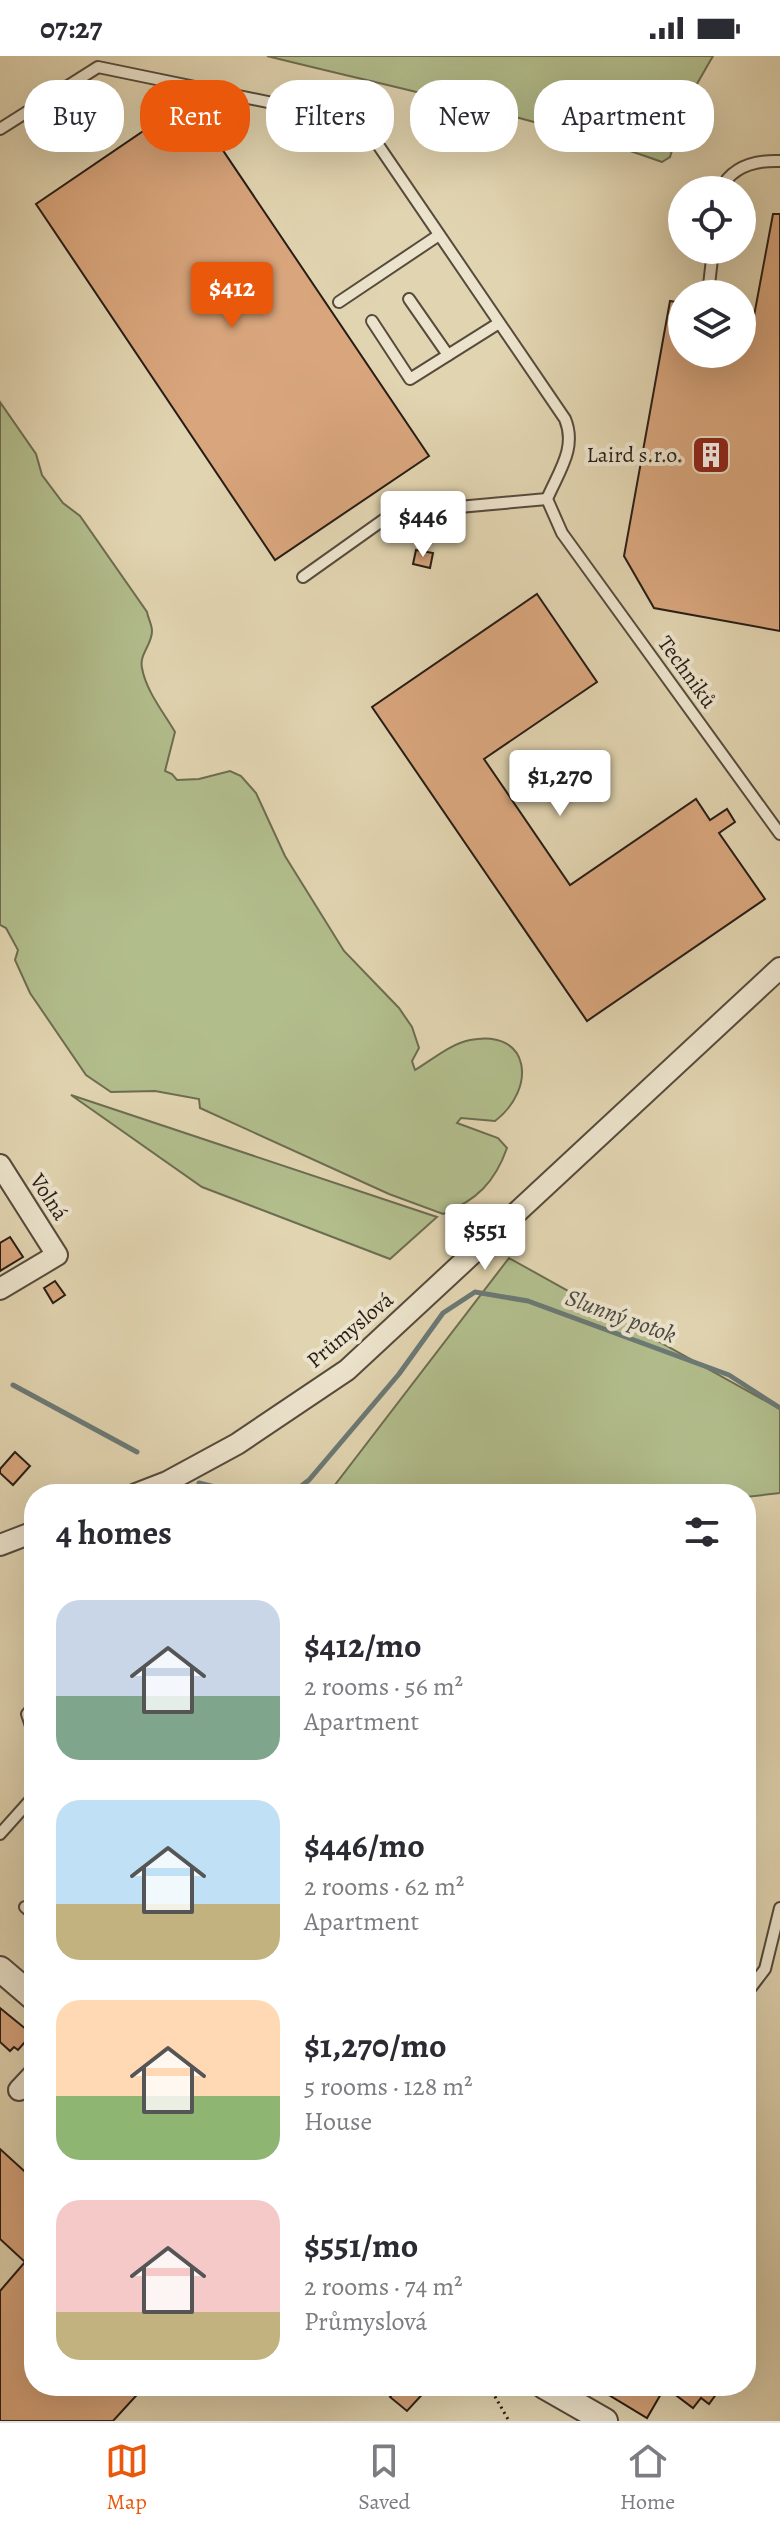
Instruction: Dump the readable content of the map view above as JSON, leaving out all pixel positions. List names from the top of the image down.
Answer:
{
  "streets": {
    "street": ["Volná", "Průmyslová"],
    "lane": ["Techniků"]
  },
  "water": ["Slunný potok"],
  "places": {
    "building": ["Laird s.r.o."]
  },
  "page": {
    "status": "07:27",
    "chip": [
      "Buy",
      "Rent",
      "Filters",
      "New",
      "Apartment"
    ],
    "price": [
      "$412",
      "$446",
      "$1,270",
      "$551"
    ],
    "heading": "4 homes",
    "list": [
      {
        "name": "$412/mo",
        "note": "2 rooms · 56 m² · Apartment"
      },
      {
        "name": "$446/mo",
        "note": "2 rooms · 62 m² · Apartment"
      },
      {
        "name": "$1,270/mo",
        "note": "5 rooms · 128 m² · House"
      },
      {
        "name": "$551/mo",
        "note": "2 rooms · 74 m² · Průmyslová"
      }
    ],
    "tabs": ["Map", "Saved", "Home"]
  }
}
